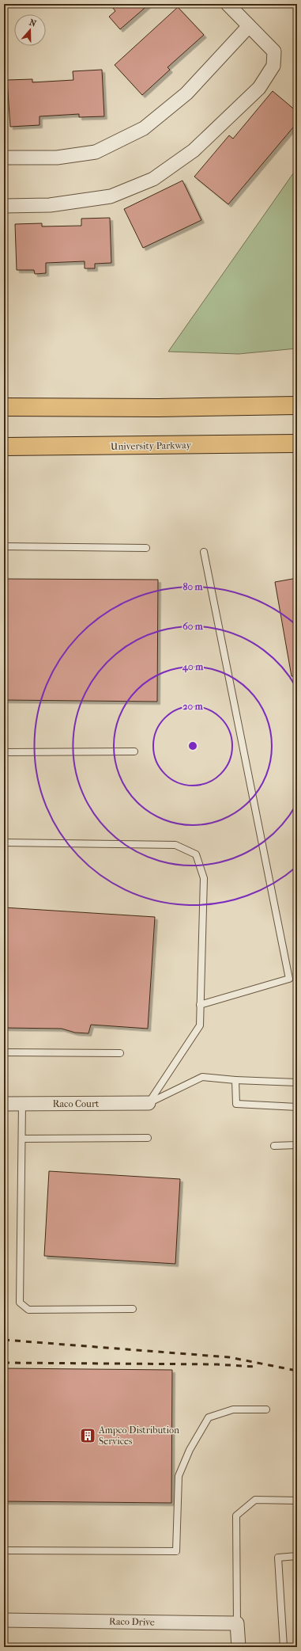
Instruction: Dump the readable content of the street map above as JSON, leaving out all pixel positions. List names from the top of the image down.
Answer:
{
  "streets": {
    "highway": ["University Parkway"],
    "street": ["Raco Court", "Raco Drive"]
  },
  "places": {
    "building": ["Ampco Distribution Services"]
  },
  "north": "top",
  "rings": [
    "80 m",
    "60 m",
    "40 m",
    "20 m"
  ]
}
